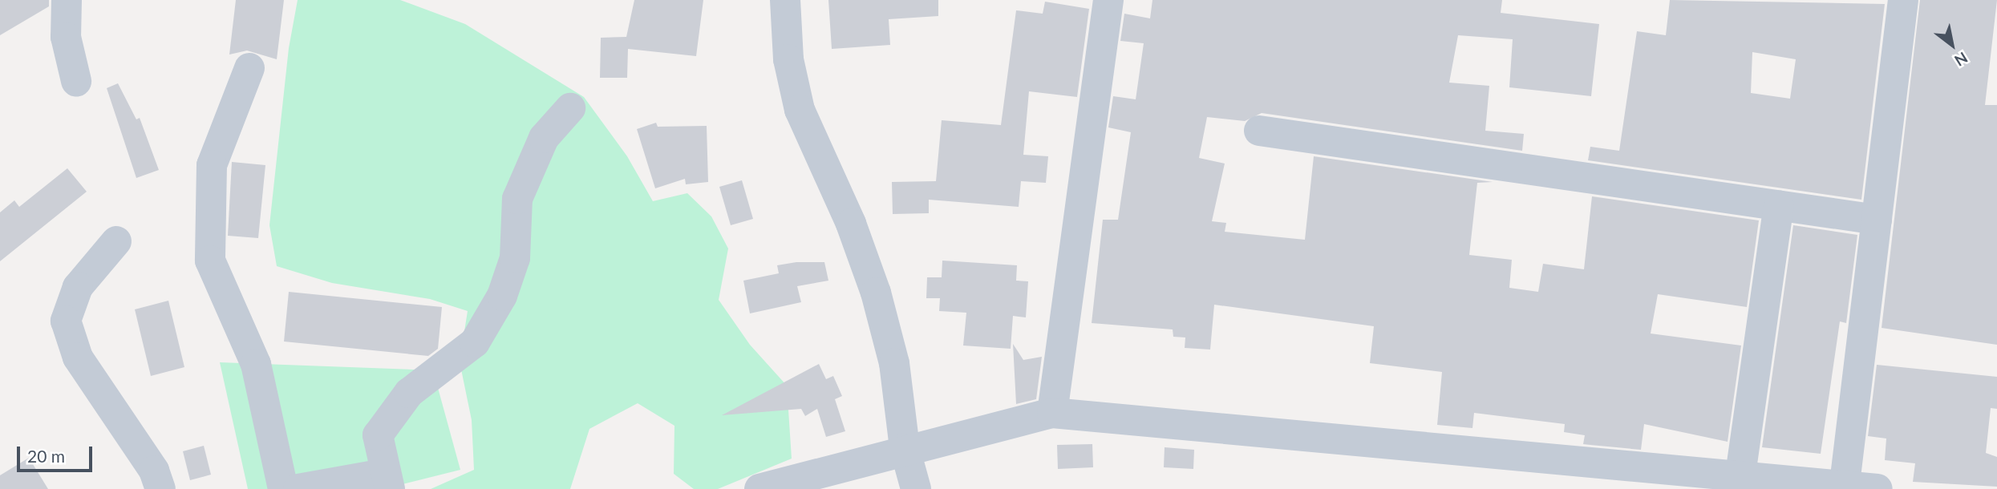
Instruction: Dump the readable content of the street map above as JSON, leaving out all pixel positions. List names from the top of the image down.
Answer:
{
  "scale_bar": "20 m",
  "north": "bottom right"
}
